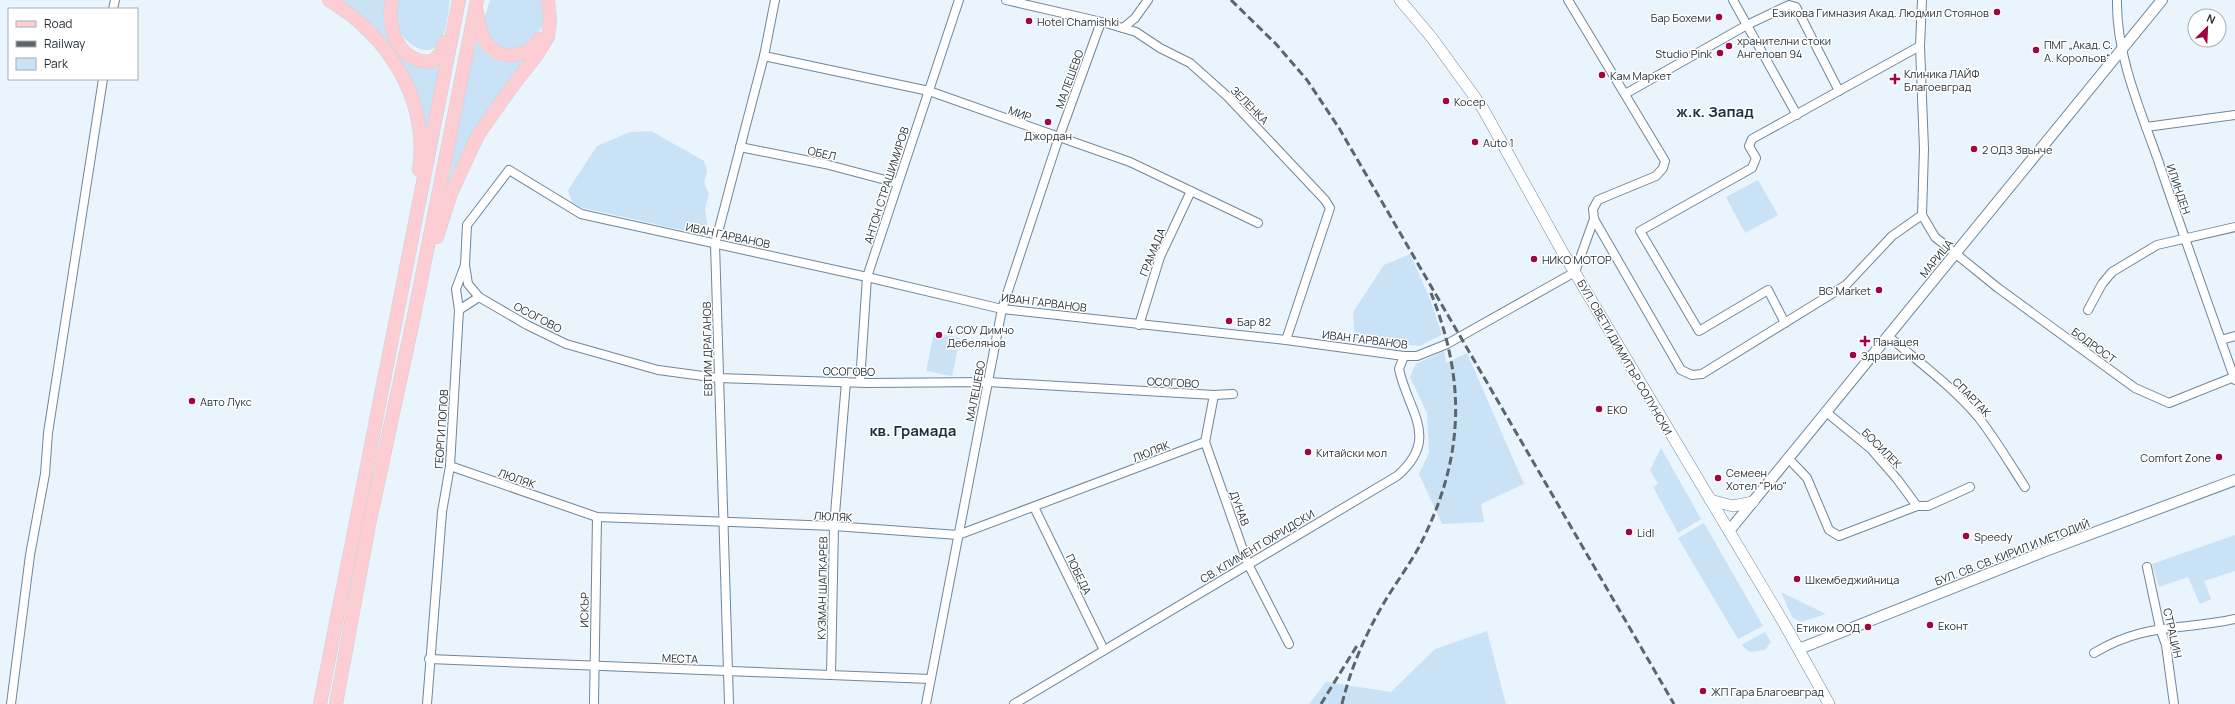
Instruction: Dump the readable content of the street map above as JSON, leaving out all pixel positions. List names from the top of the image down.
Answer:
{
  "streets": {
    "main road": ["БУЛ. СВЕТИ ДИМИТЪР СОЛУНСКИ"],
    "street": [
      "МАЛЕШЕВО",
      "ЗЕЛЕНКА",
      "МИР",
      "ОБЕЛ",
      "АНТОН СТРАШИМИРОВ",
      "ИЛИНДЕН",
      "ИВАН ГАРВАНОВ",
      "ГРАМАДА",
      "МАРИЦА",
      "ОСОГОВО",
      "БОДРОСТ",
      "ЕВТИМ ДРАГАНОВ",
      "СПАРТАК",
      "ГЕОРГИ ПОПОВ",
      "БОСИЛЕК",
      "ЛЮЛЯК",
      "ДУНАВ",
      "СВ. КЛИМЕНТ ОХРИДСКИ",
      "БУЛ. СВ. СВ. КИРИЛ И МЕТОДИЙ",
      "ПОБЕДА",
      "КУЗМАН ШАПКАРЕВ",
      "ИСКЪР",
      "СТРАЦИН",
      "МЕСТА"
    ]
  },
  "crossings": [
    ["МАЛЕШЕВО", "ЗЕЛЕНКА"],
    ["МАЛЕШЕВО", "МИР"],
    ["МАЛЕШЕВО", "ИВАН ГАРВАНОВ"],
    ["МАЛЕШЕВО", "ОСОГОВО"],
    ["МАЛЕШЕВО", "ЛЮЛЯК"],
    ["МАЛЕШЕВО", "МЕСТА"],
    ["ЗЕЛЕНКА", "ИВАН ГАРВАНОВ"],
    ["МИР", "АНТОН СТРАШИМИРОВ"],
    ["МИР", "ГРАМАДА"],
    ["МИР", "ЕВТИМ ДРАГАНОВ"],
    ["ОБЕЛ", "АНТОН СТРАШИМИРОВ"],
    ["ОБЕЛ", "ЕВТИМ ДРАГАНОВ"],
    ["АНТОН СТРАШИМИРОВ", "ИВАН ГАРВАНОВ"],
    ["АНТОН СТРАШИМИРОВ", "ОСОГОВО"],
    ["ИЛИНДЕН", "МАРИЦА"],
    ["ИЛИНДЕН", "БОДРОСТ"],
    ["ИВАН ГАРВАНОВ", "ГРАМАДА"],
    ["ИВАН ГАРВАНОВ", "ЕВТИМ ДРАГАНОВ"],
    ["ИВАН ГАРВАНОВ", "БУЛ. СВЕТИ ДИМИТЪР СОЛУНСКИ"],
    ["ИВАН ГАРВАНОВ", "ГЕОРГИ ПОПОВ"],
    ["ИВАН ГАРВАНОВ", "СВ. КЛИМЕНТ ОХРИДСКИ"],
    ["МАРИЦА", "БОДРОСТ"],
    ["МАРИЦА", "БУЛ. СВЕТИ ДИМИТЪР СОЛУНСКИ"],
    ["МАРИЦА", "СПАРТАК"],
    ["МАРИЦА", "БОСИЛЕК"],
    ["ОСОГОВО", "ЕВТИМ ДРАГАНОВ"],
    ["ОСОГОВО", "КУЗМАН ШАПКАРЕВ"],
    ["ЕВТИМ ДРАГАНОВ", "ЛЮЛЯК"],
    ["ЕВТИМ ДРАГАНОВ", "МЕСТА"],
    ["БУЛ. СВЕТИ ДИМИТЪР СОЛУНСКИ", "БУЛ. СВ. СВ. КИРИЛ И МЕТОДИЙ"],
    ["ГЕОРГИ ПОПОВ", "ЛЮЛЯК"],
    ["ГЕОРГИ ПОПОВ", "МЕСТА"],
    ["ЛЮЛЯК", "ДУНАВ"],
    ["ЛЮЛЯК", "ПОБЕДА"],
    ["ЛЮЛЯК", "КУЗМАН ШАПКАРЕВ"],
    ["ЛЮЛЯК", "ИСКЪР"],
    ["ДУНАВ", "СВ. КЛИМЕНТ ОХРИДСКИ"],
    ["СВ. КЛИМЕНТ ОХРИДСКИ", "ПОБЕДА"],
    ["КУЗМАН ШАПКАРЕВ", "МЕСТА"],
    ["ИСКЪР", "МЕСТА"]
  ],
  "districts": ["ж.к. Запад", "кв. Грамада"],
  "places": {
    "other": [
      "Езикова Гимназия Акад. Людмил Стоянов",
      "Бар Бохеми",
      "Hotel Chamishki",
      "хранителни стоки Ангеловп 94",
      "ПМГ „Акад. С. А. Корольов“",
      "Studio Pink",
      "Кам Маркет",
      "Косер",
      "Джордан",
      "Auto 1",
      "2 ОДЗ Звънче",
      "НИКО МОТОР",
      "BG Market",
      "Бар 82",
      "4 СОУ Димчо Дебелянов",
      "Здрависимо",
      "Авто Лукс",
      "EKO",
      "Китайски мол",
      "Comfort Zone",
      "Семеен Хотел \"Рио\"",
      "Lidl",
      "Speedy",
      "Шкембеджийница",
      "Еконт",
      "Етиком ООД",
      "ЖП Гара Благоевград"
    ],
    "health": ["Клиника ЛАЙФ Благоевград", "Панацея"]
  },
  "legend": ["Road", "Railway", "Park"],
  "north": "top right"
}
